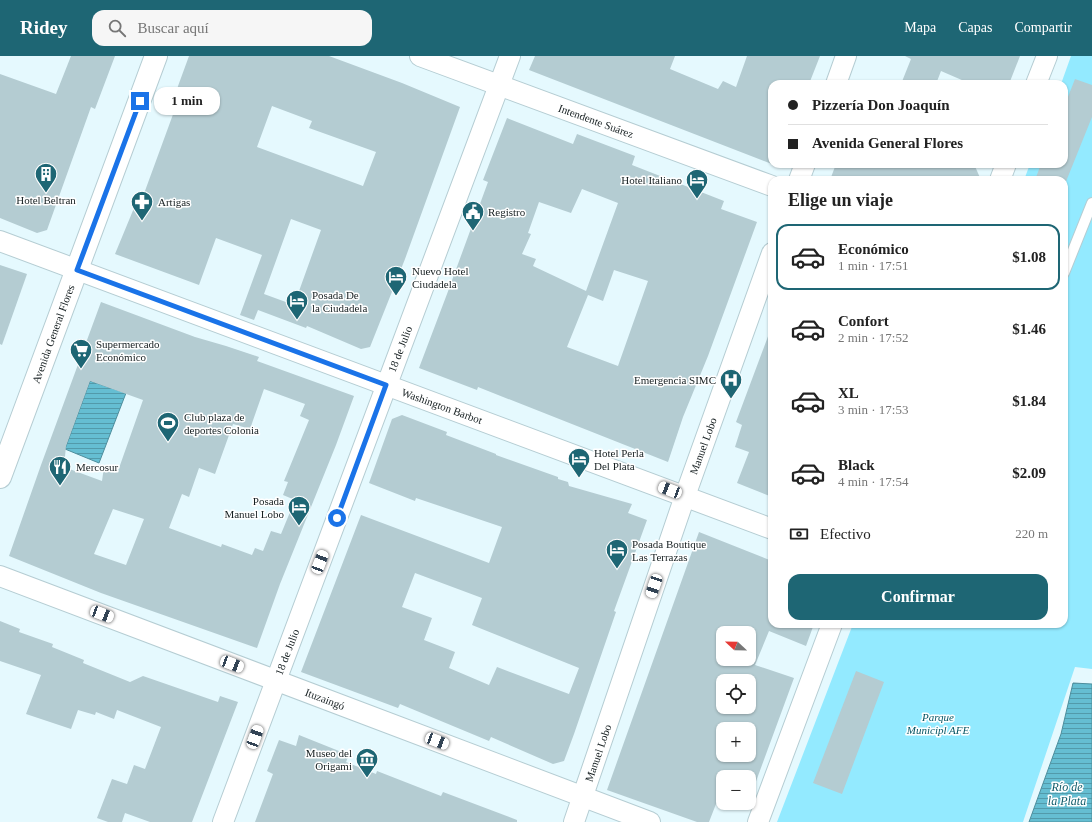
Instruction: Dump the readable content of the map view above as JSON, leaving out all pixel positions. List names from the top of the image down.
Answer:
{
  "streets": {
    "street": [
      "Intendente Suárez",
      "Avenida General Flores",
      "18 de Julio",
      "Washington Barbot",
      "Manuel Lobo",
      "Ituzaingó"
    ]
  },
  "crossings": [
    ["Intendente Suárez", "18 de Julio"],
    ["Avenida General Flores", "Washington Barbot"],
    ["18 de Julio", "Washington Barbot"],
    ["18 de Julio", "Ituzaingó"],
    ["Washington Barbot", "Manuel Lobo"],
    ["Manuel Lobo", "Ituzaingó"]
  ],
  "water": ["Río de la Plata"],
  "parks": ["Parque Municipl AFE"],
  "places": {
    "building": ["Hotel Beltran"],
    "hotel": [
      "Hotel Italiano",
      "Nuevo Hotel Ciudadela",
      "Posada De la Ciudadela",
      "Hotel Perla Del Plata",
      "Posada Manuel Lobo",
      "Posada Boutique Las Terrazas"
    ],
    "pharmacy": ["Artigas"],
    "public building": ["Registro"],
    "supermarket": ["Supermercado Económico"],
    "hospital": ["Emergencia SIMC"],
    "sports": ["Club plaza de deportes Colonia"],
    "restaurant": ["Mercosur"],
    "museum": ["Museo del Origami"]
  },
  "north": "left",
  "page": {
    "header": "Ridey",
    "search": "Buscar aquí",
    "nav": ["Mapa", "Capas", "Compartir"],
    "banner": ["Pizzería Don Joaquín", "Avenida General Flores"],
    "bubble": "1 min",
    "heading": "Elige un viaje",
    "list": [
      {
        "name": "Económico",
        "note": "1 min · 17:51",
        "value": "$1.08"
      },
      {
        "name": "Confort",
        "note": "2 min · 17:52",
        "value": "$1.46"
      },
      {
        "name": "XL",
        "note": "3 min · 17:53",
        "value": "$1.84"
      },
      {
        "name": "Black",
        "note": "4 min · 17:54",
        "value": "$2.09"
      }
    ],
    "pay": ["Efectivo", "220 m"],
    "buttons": "Confirmar",
    "map_buttons": ["+", "−"]
  }
}
